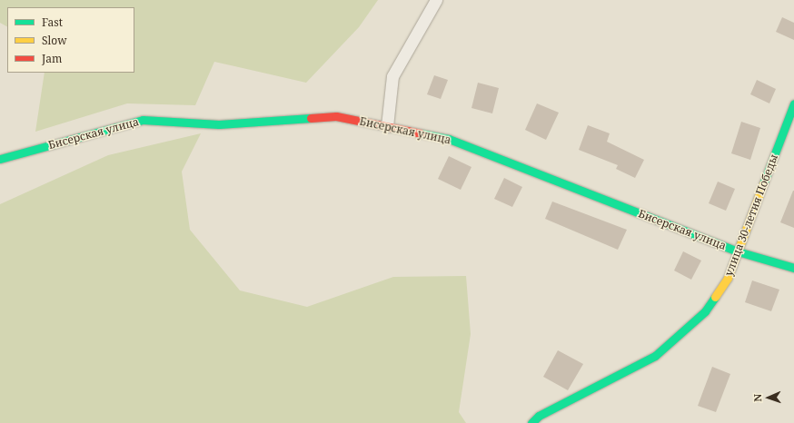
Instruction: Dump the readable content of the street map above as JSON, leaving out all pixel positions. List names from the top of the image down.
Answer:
{
  "streets": {
    "street": ["Бисерская улица", "улица 30-летия Победы"]
  },
  "crossings": [
    ["Бисерская улица", "улица 30-летия Победы"]
  ],
  "legend": ["Fast", "Slow", "Jam"],
  "north": "left"
}
